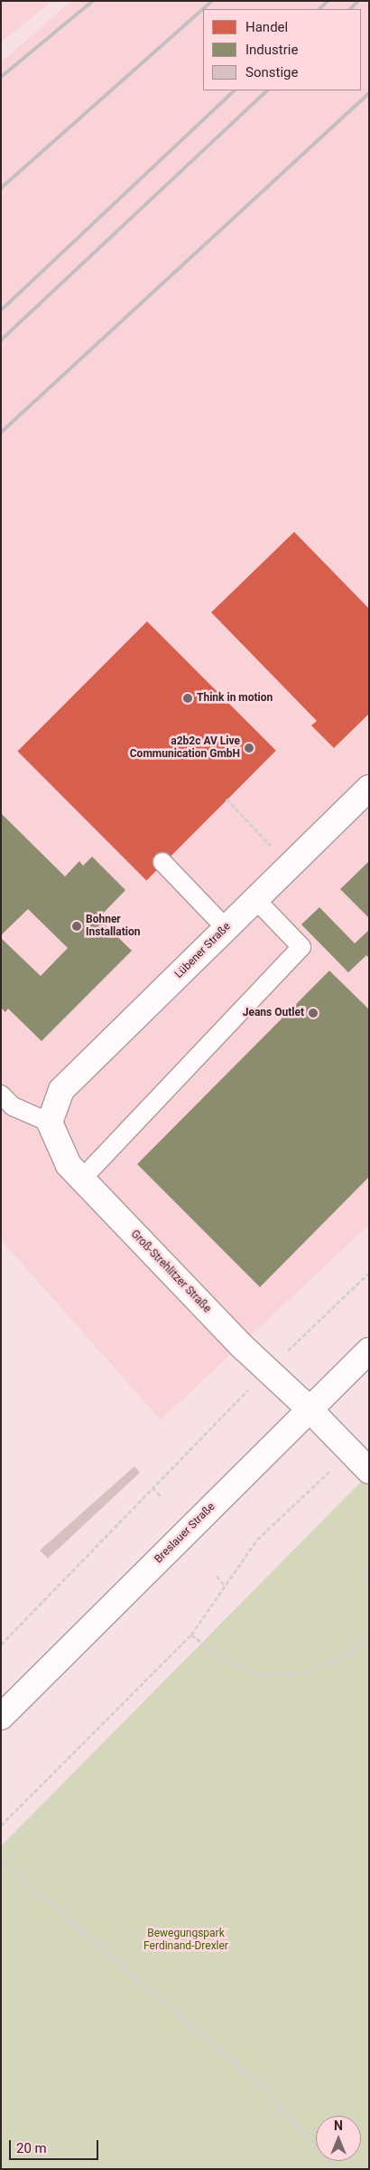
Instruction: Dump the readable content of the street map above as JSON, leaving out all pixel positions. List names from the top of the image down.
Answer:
{
  "streets": {
    "street": ["Lübener Straße", "Groß-Strehlitzer Straße", "Breslauer Straße"]
  },
  "crossings": [
    ["Lübener Straße", "Groß-Strehlitzer Straße"],
    ["Groß-Strehlitzer Straße", "Breslauer Straße"]
  ],
  "parks": ["Bewegungspark Ferdinand-Drexler"],
  "places": [
    "Think in motion",
    "a2b2c AV Live Communication GmbH",
    "Bohner Installation",
    "Jeans Outlet"
  ],
  "legend": ["Handel", "Industrie", "Sonstige"],
  "scale_bar": "20 m",
  "north": "top"
}
